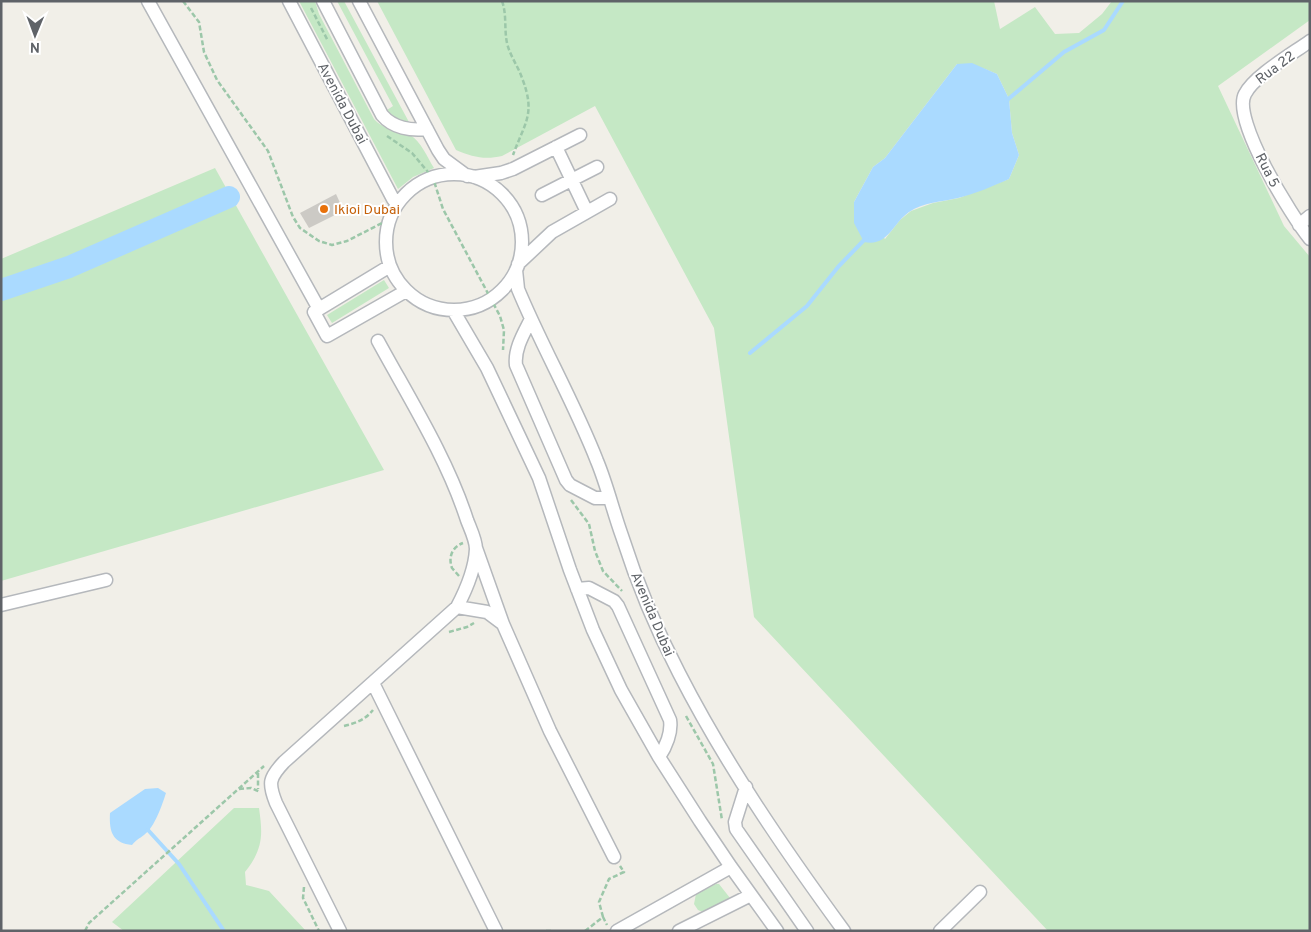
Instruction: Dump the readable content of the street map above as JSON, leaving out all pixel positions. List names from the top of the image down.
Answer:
{
  "streets": {
    "street": ["Rua 22", "Avenida Dubai", "Rua 5"]
  },
  "crossings": [
    ["Rua 22", "Rua 5"]
  ],
  "places": ["Ikioi Dubai"],
  "north": "bottom"
}
